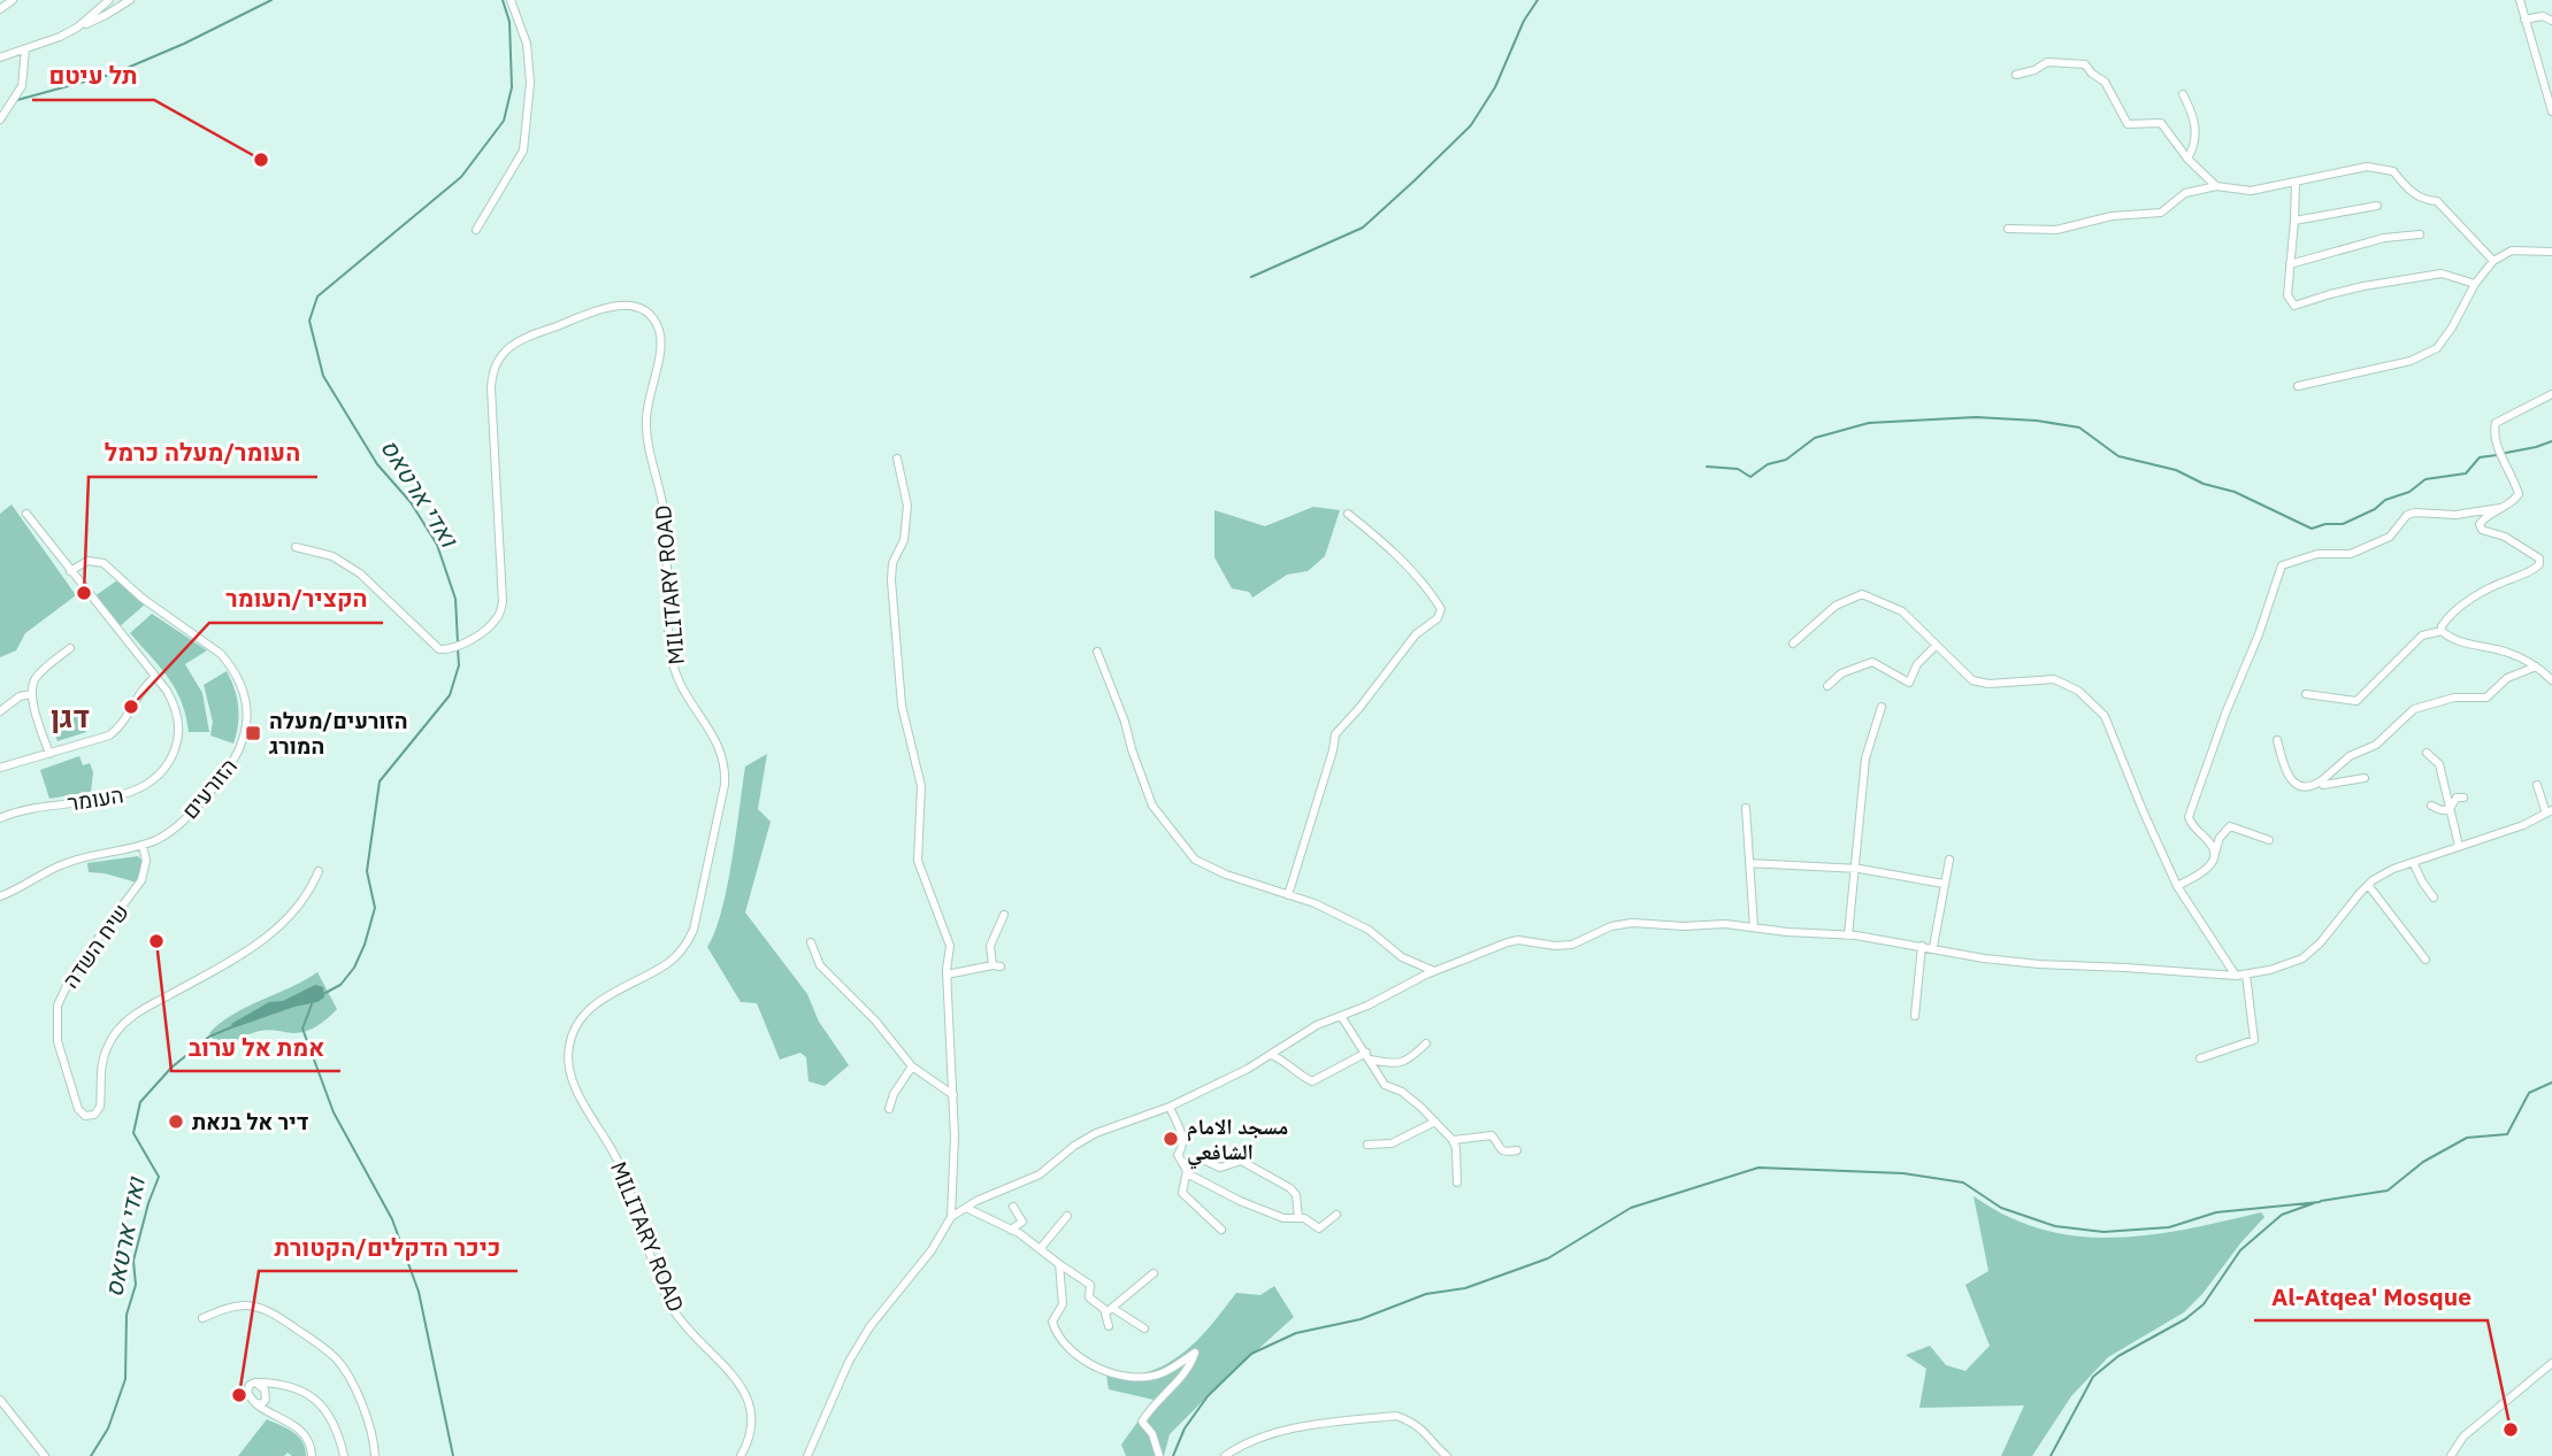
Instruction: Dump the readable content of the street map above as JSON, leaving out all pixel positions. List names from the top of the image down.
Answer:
{
  "streets": {
    "street": [
      "MILITARY ROAD",
      "הזורעים",
      "העומר",
      "שיח השדה"
    ]
  },
  "crossings": [
    ["הזורעים", "העומר"],
    ["הזורעים", "שיח השדה"]
  ],
  "districts": ["דגן"],
  "water": ["ואדי ארטאס"],
  "places": {
    "other": [
      "תל עיטם",
      "העומר/מעלה כרמל",
      "הקציר/העומר",
      "אמת אל ערוב",
      "דיר אל בנאת",
      "مسجد الامام الشافعي",
      "כיכר הדקלים/הקטורת",
      "Al-Atqea' Mosque"
    ],
    "transit": ["הזורעים/מעלה המורג"]
  }
}
